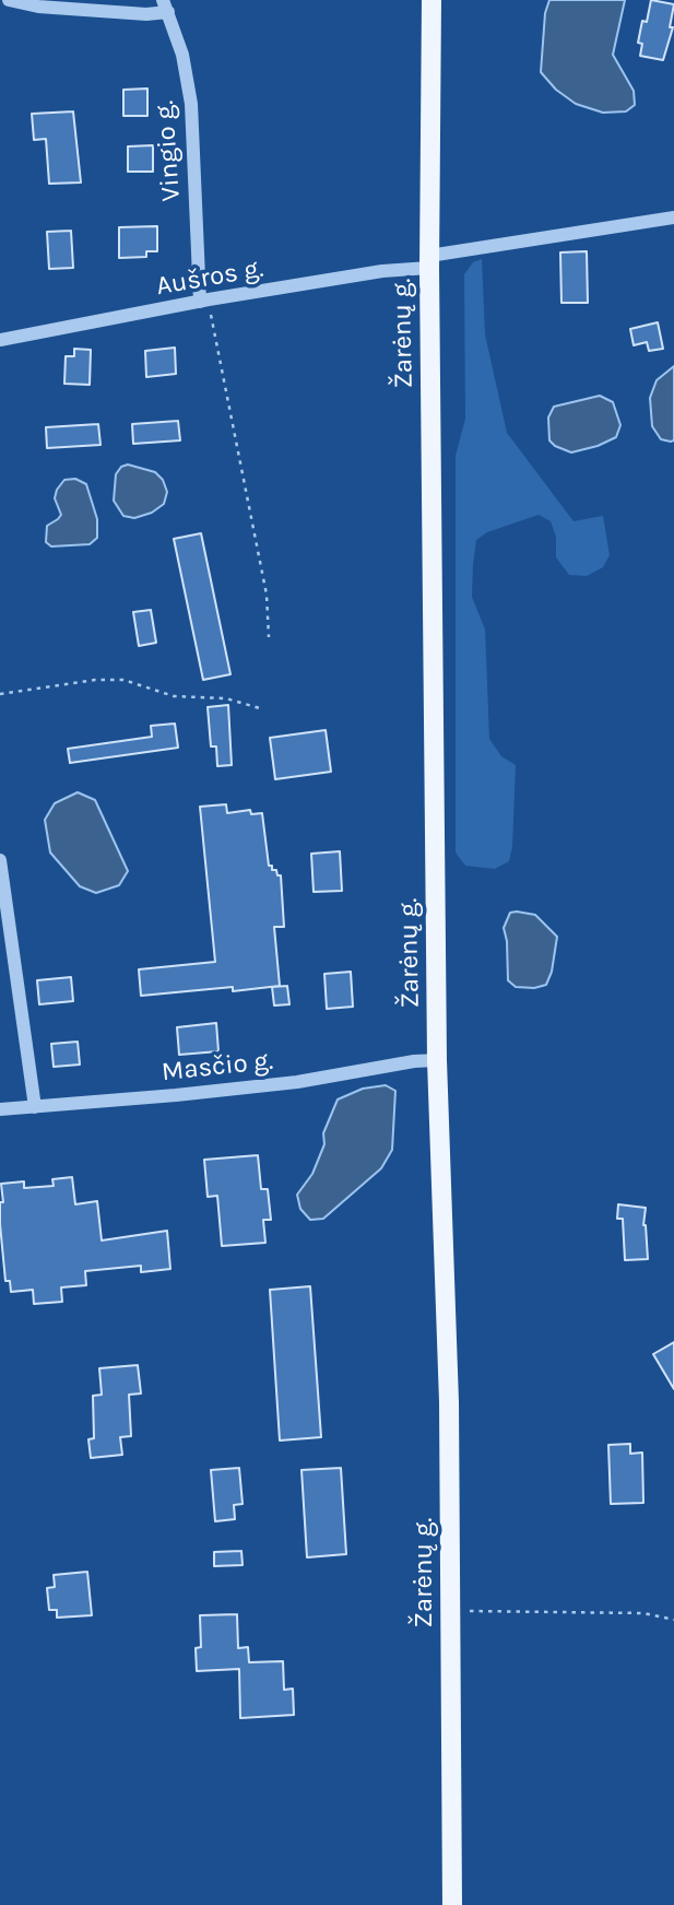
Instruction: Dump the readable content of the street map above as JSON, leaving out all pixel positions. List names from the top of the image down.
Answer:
{
  "streets": {
    "main road": ["Žarėnų g."],
    "street": ["Vingio g.", "Aušros g.", "Masčio g."]
  },
  "crossings": [
    ["Vingio g.", "Aušros g."],
    ["Aušros g.", "Žarėnų g."],
    ["Žarėnų g.", "Masčio g."]
  ]
}
